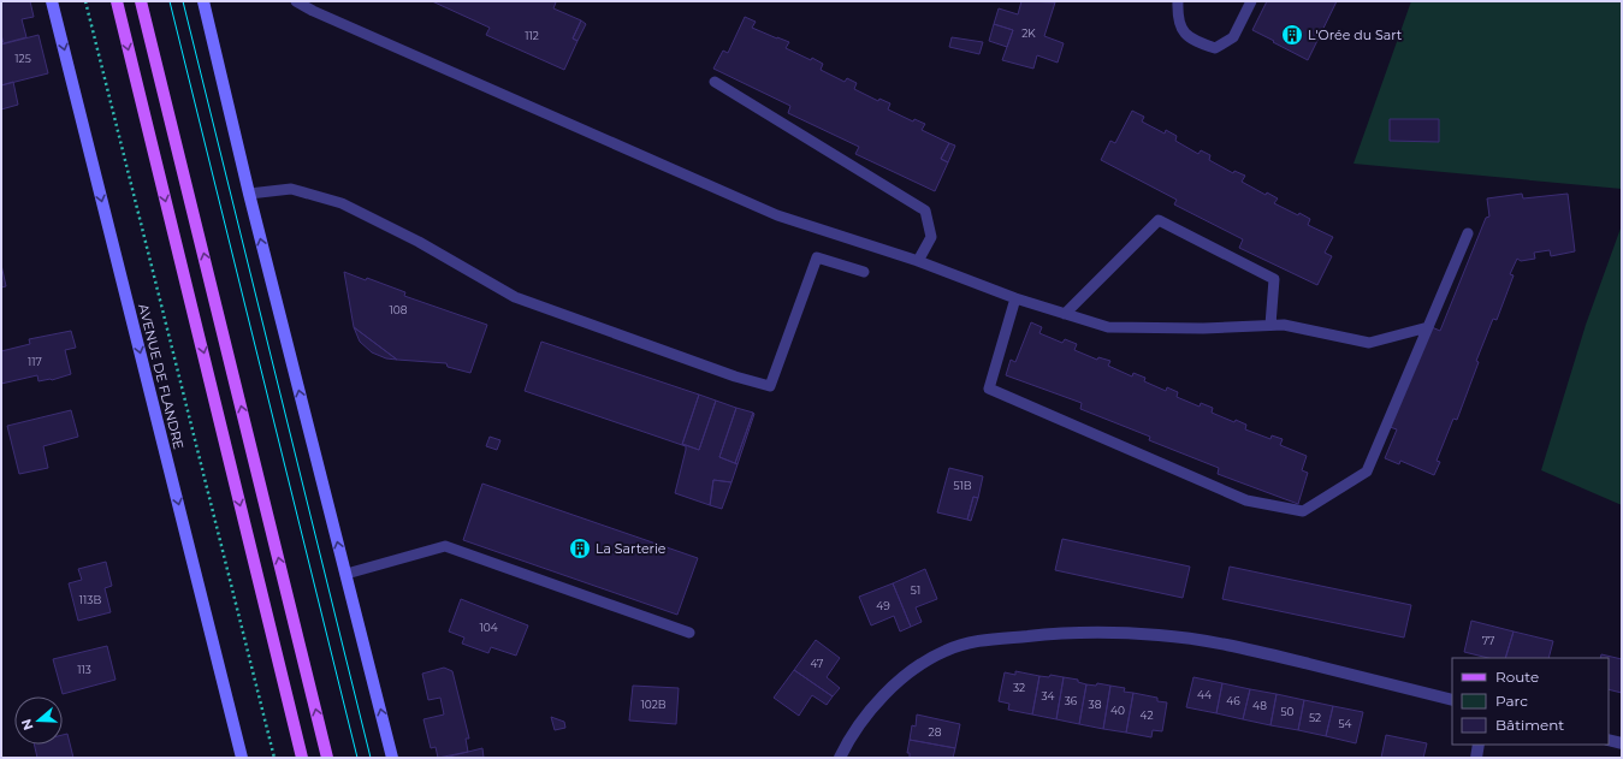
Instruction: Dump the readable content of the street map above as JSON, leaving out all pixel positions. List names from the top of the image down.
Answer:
{
  "streets": {
    "street": ["AVENUE DE FLANDRE"]
  },
  "one_way": ["AVENUE DE FLANDRE"],
  "places": {
    "building": ["L'Orée du Sart", "La Sarterie"]
  },
  "house_numbers": [
    "2K",
    "112",
    "125",
    "108",
    "117",
    "51B",
    "51",
    "113B",
    "49",
    "104",
    "77",
    "47",
    "113",
    "32",
    "44",
    "34",
    "36",
    "46",
    "102B",
    "38",
    "48",
    "40",
    "50",
    "42",
    "52",
    "54",
    "28"
  ],
  "legend": ["Route", "Parc", "Bâtiment"],
  "north": "left"
}
